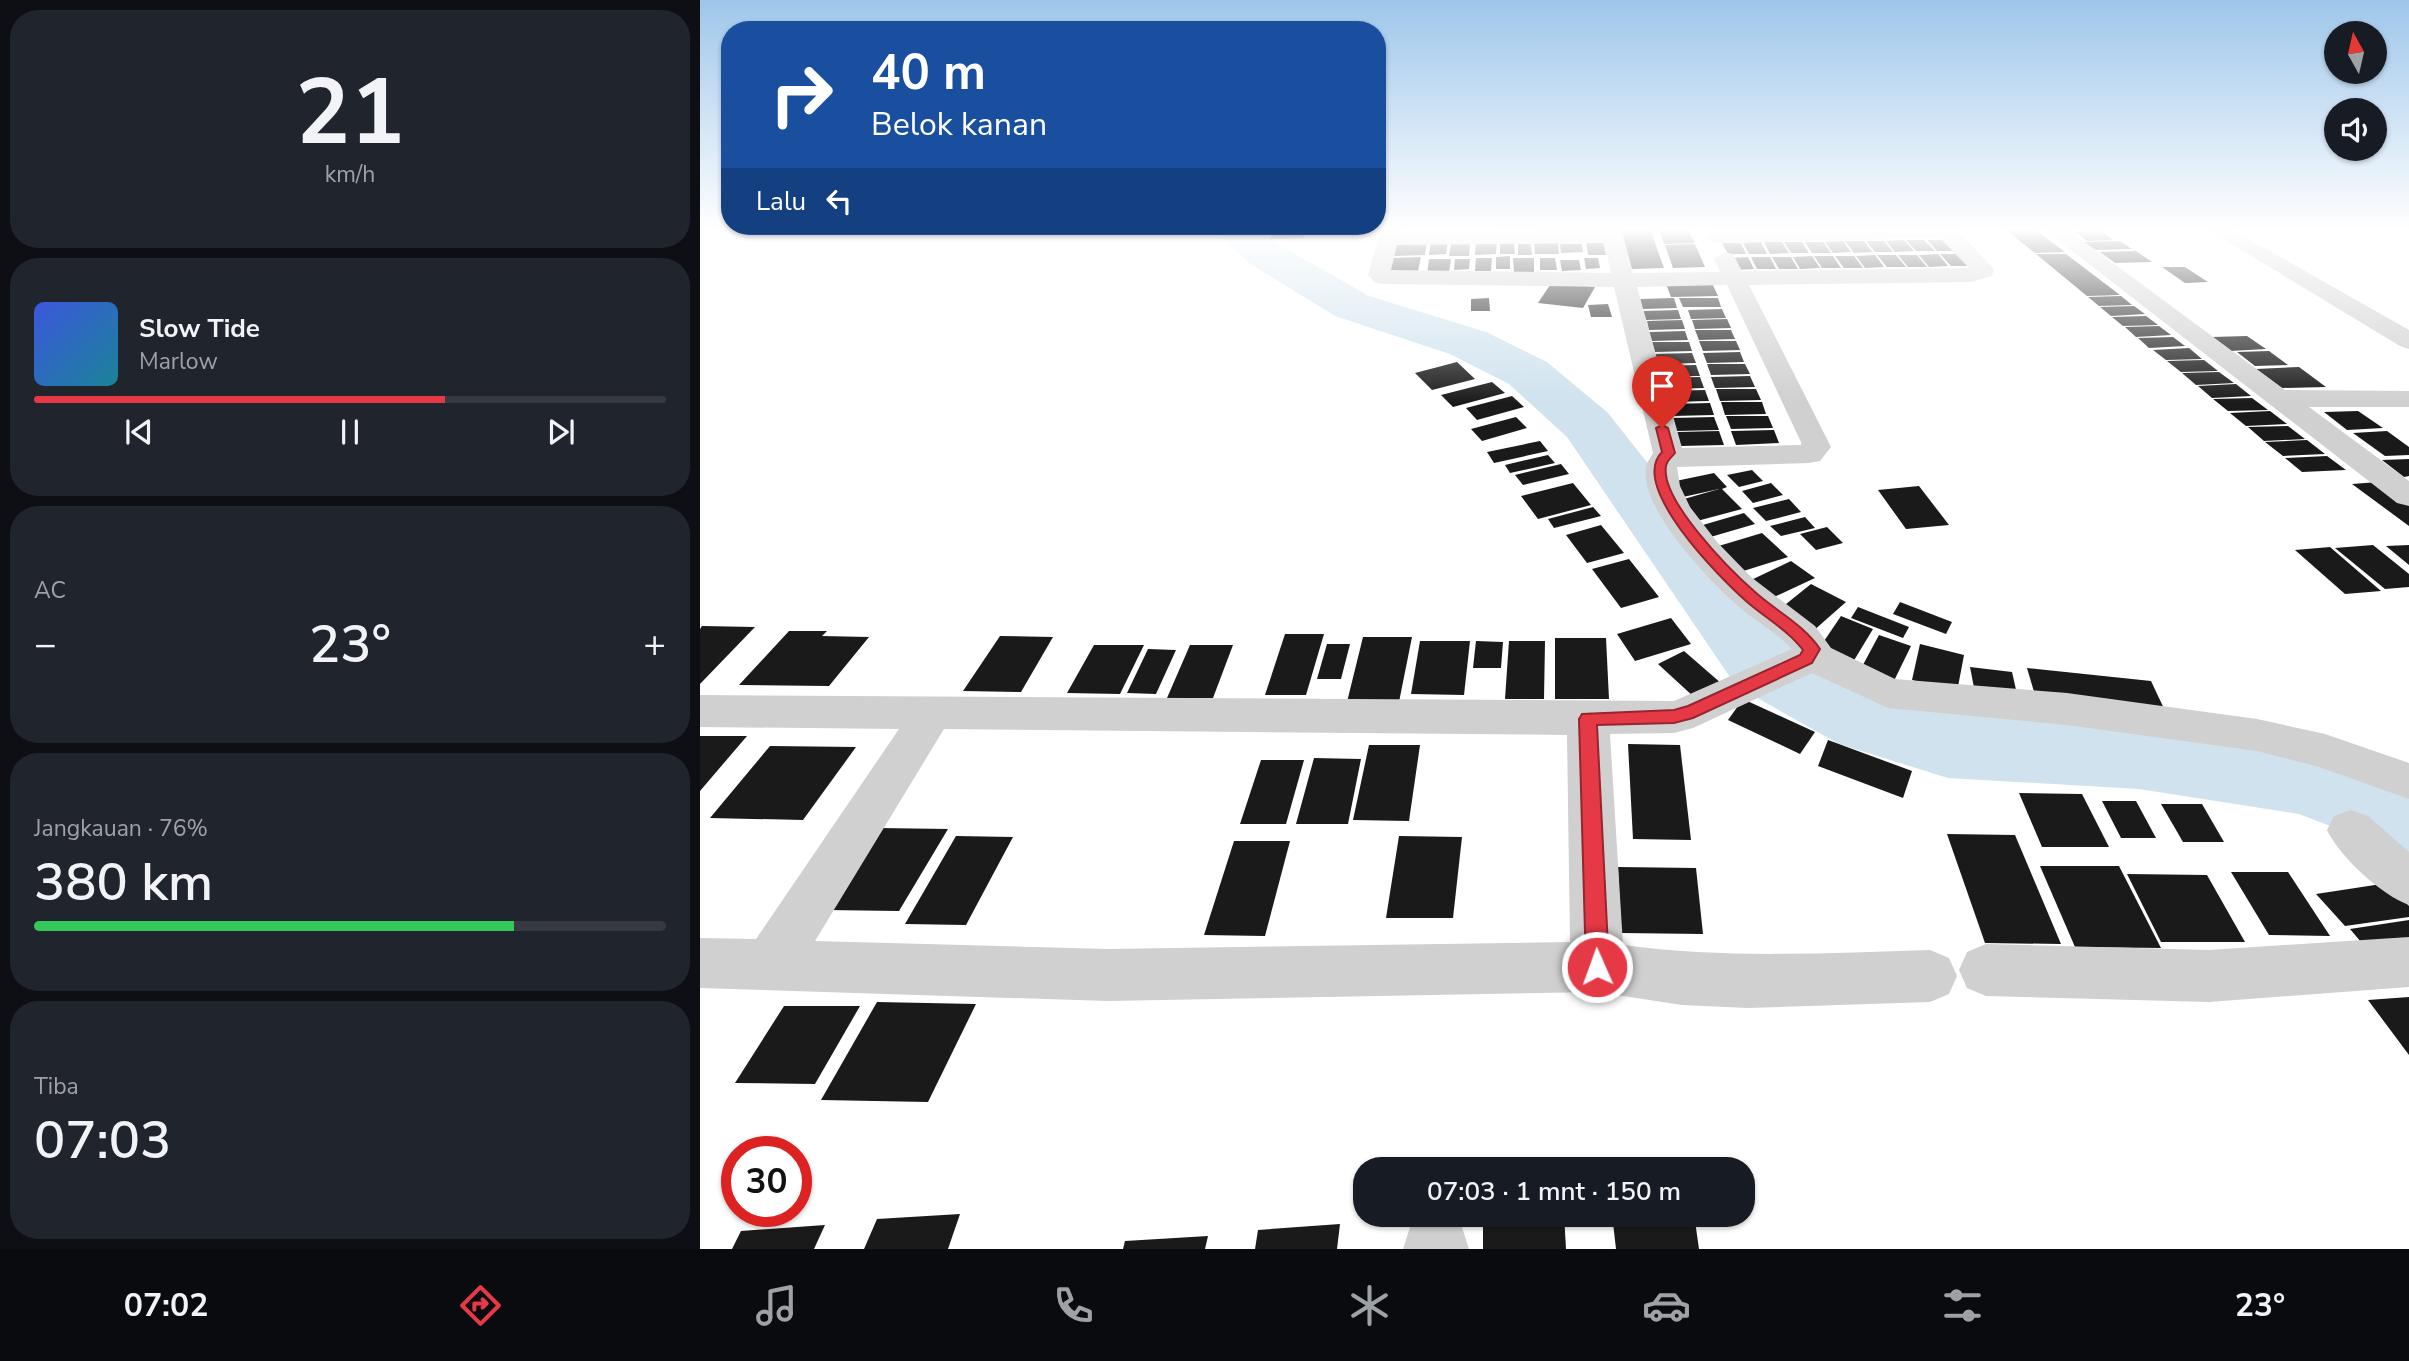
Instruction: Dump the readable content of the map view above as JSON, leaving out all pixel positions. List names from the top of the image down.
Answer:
{
  "north": "top",
  "page": {
    "tile": [
      ["21", "km/h"],
      "AC",
      ["Jangkauan · 76%", "380 km"],
      ["Tiba", "07:03"]
    ],
    "turn": ["40 m", "Belok kanan"],
    "then": "Lalu",
    "song": ["Slow Tide", "Marlow"],
    "heat": ["−", "23°", "+"],
    "limit": "30",
    "trip": "07:03 · 1 mnt · 150 m",
    "tabs": ["07:02", "23°"]
  }
}
